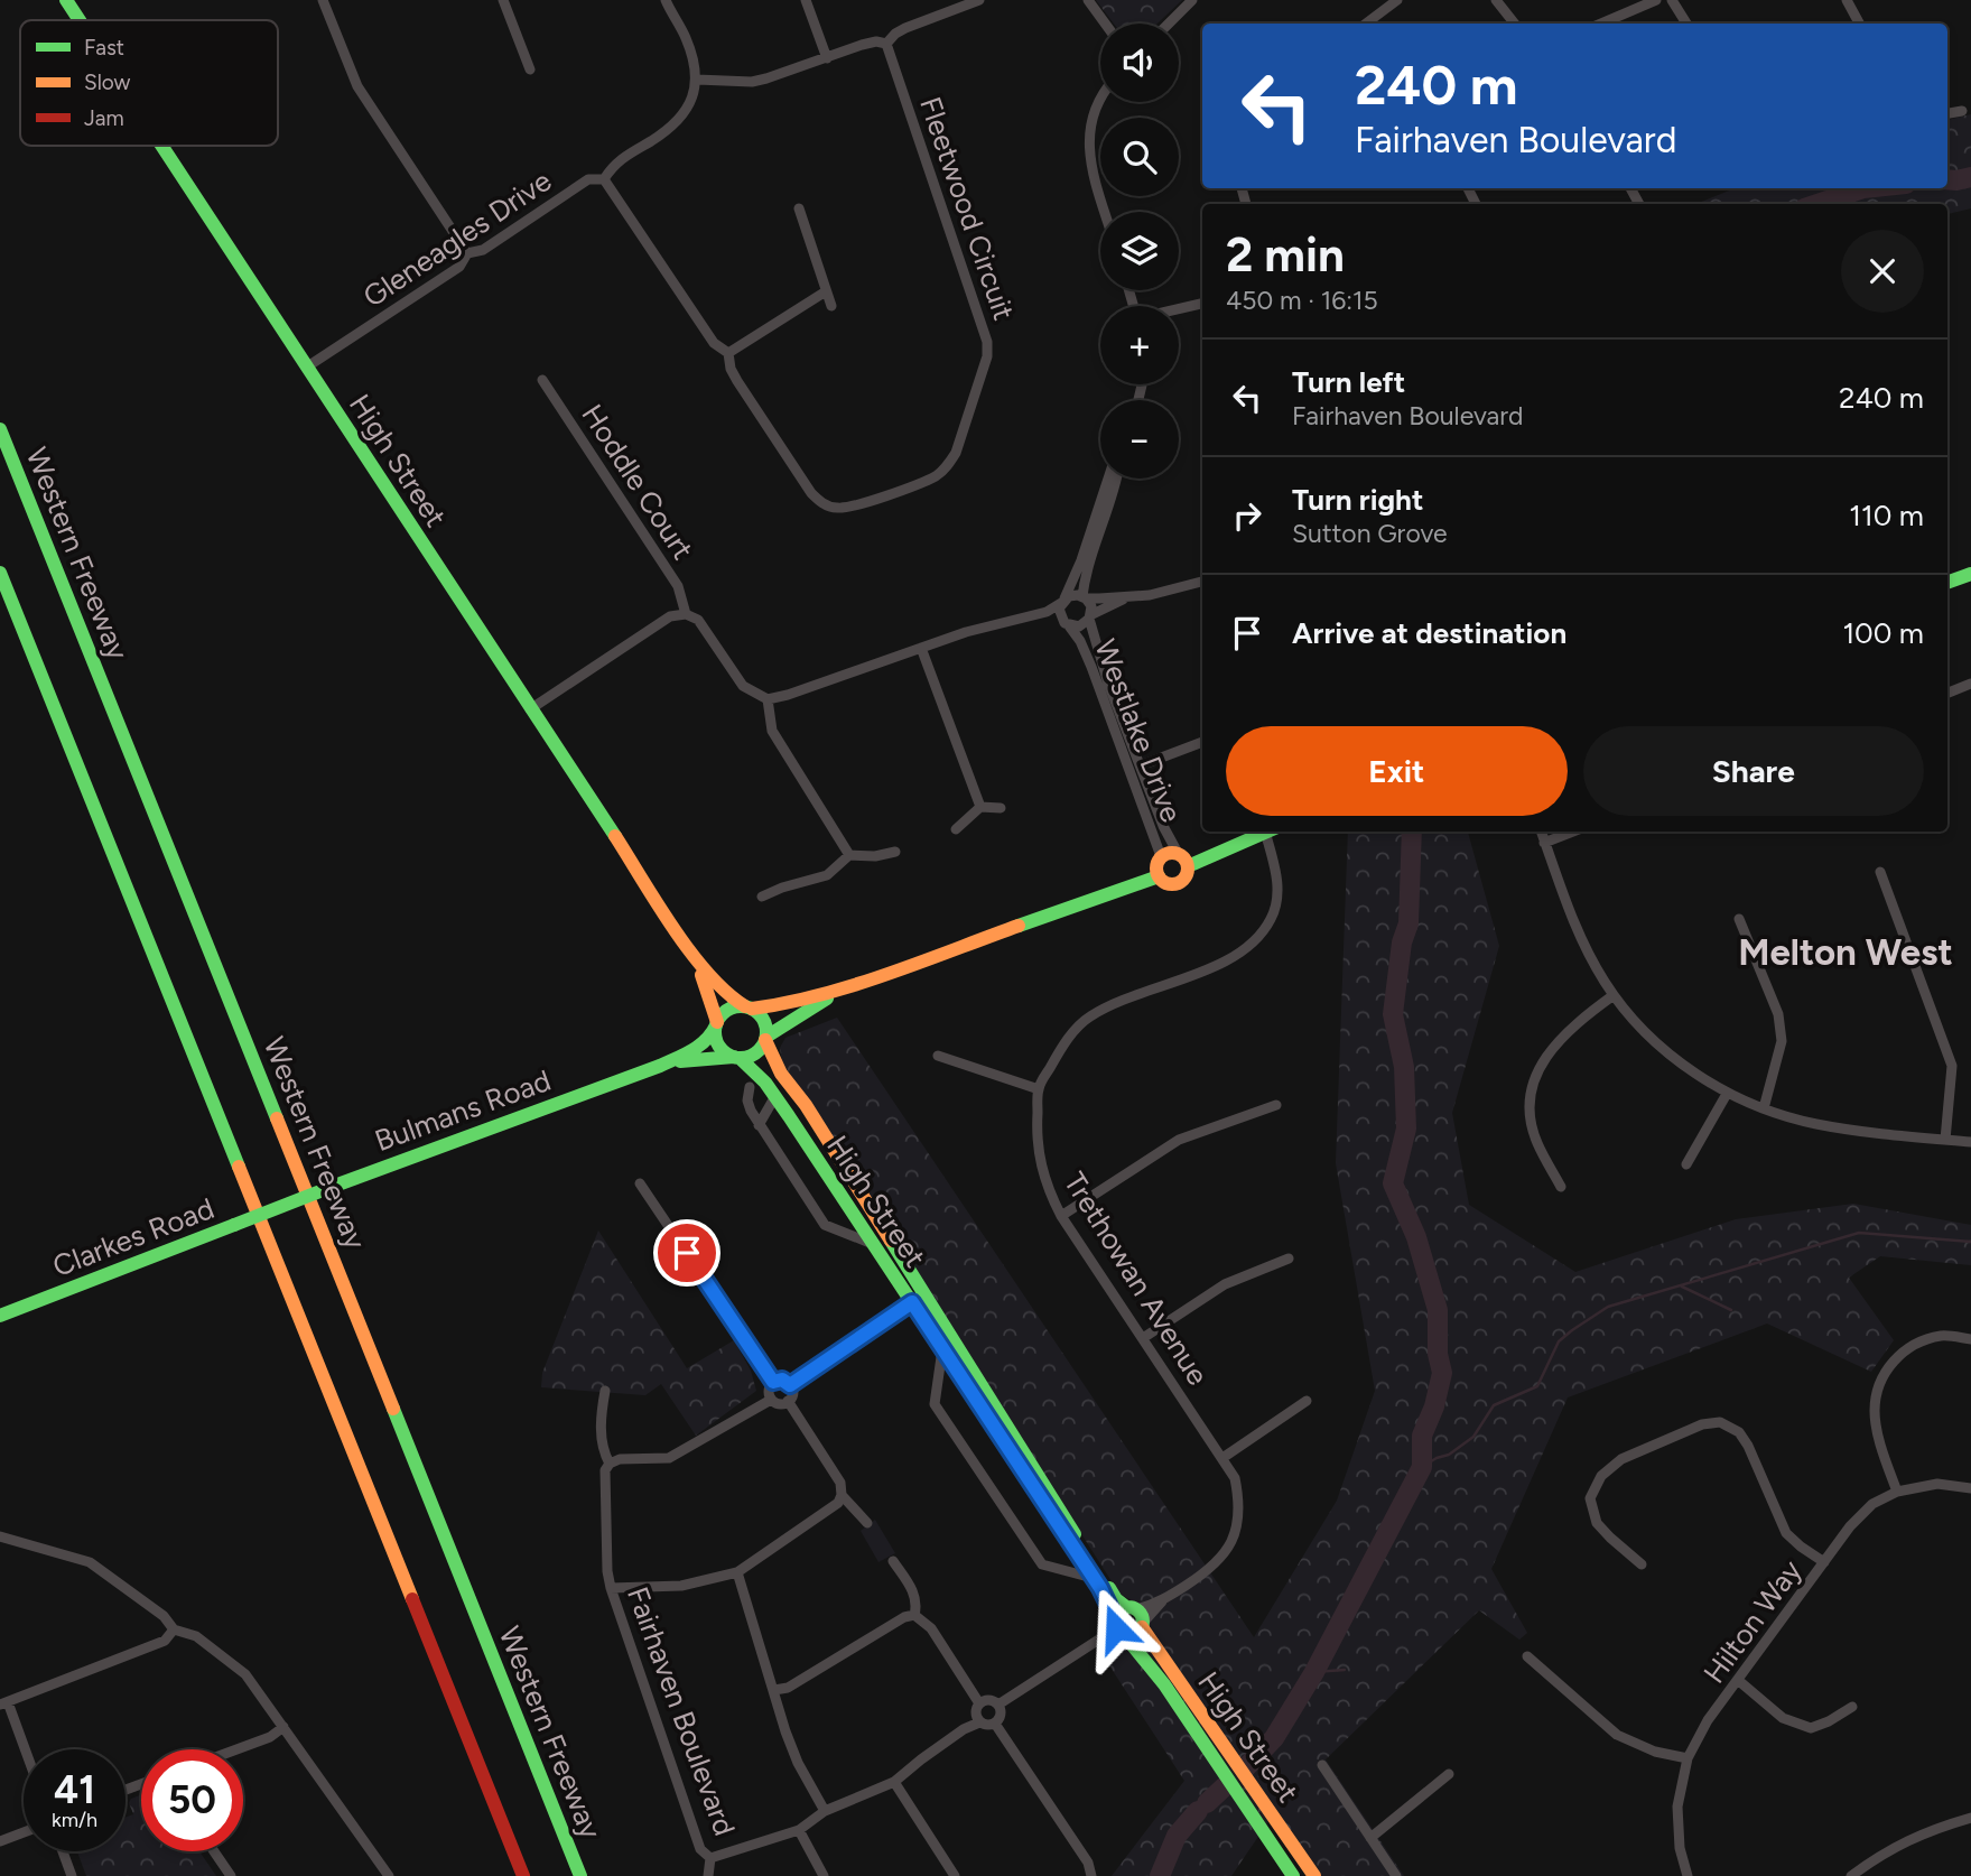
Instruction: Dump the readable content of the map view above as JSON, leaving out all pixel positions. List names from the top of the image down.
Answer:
{
  "streets": {
    "main road": [
      "High Street",
      "Western Freeway",
      "Bulmans Road",
      "Clarkes Road"
    ],
    "street": [
      "Fleetwood Circuit",
      "Gleneagles Drive",
      "Hoddle Court",
      "Westlake Drive",
      "Trethowan Avenue",
      "Hilton Way",
      "Fairhaven Boulevard"
    ]
  },
  "crossings": [
    ["Fleetwood Circuit", "Gleneagles Drive"],
    ["Gleneagles Drive", "High Street"],
    ["High Street", "Bulmans Road"],
    ["High Street", "Trethowan Avenue"],
    ["Bulmans Road", "Clarkes Road"]
  ],
  "districts": ["Melton West"],
  "legend": ["Fast", "Slow", "Jam"],
  "page": {
    "map_buttons": ["+", "−"],
    "turn": ["240 m", "Fairhaven Boulevard"],
    "heading": ["2 min", "450 m · 16:15"],
    "list": [
      {
        "name": "Turn left",
        "note": "Fairhaven Boulevard",
        "value": "240 m"
      },
      {
        "name": "Turn right",
        "note": "Sutton Grove",
        "value": "110 m"
      },
      {
        "name": "Arrive at destination",
        "value": "100 m"
      }
    ],
    "buttons": ["Exit", "Share"],
    "speed": "41 km/h",
    "limit": "50"
  }
}
